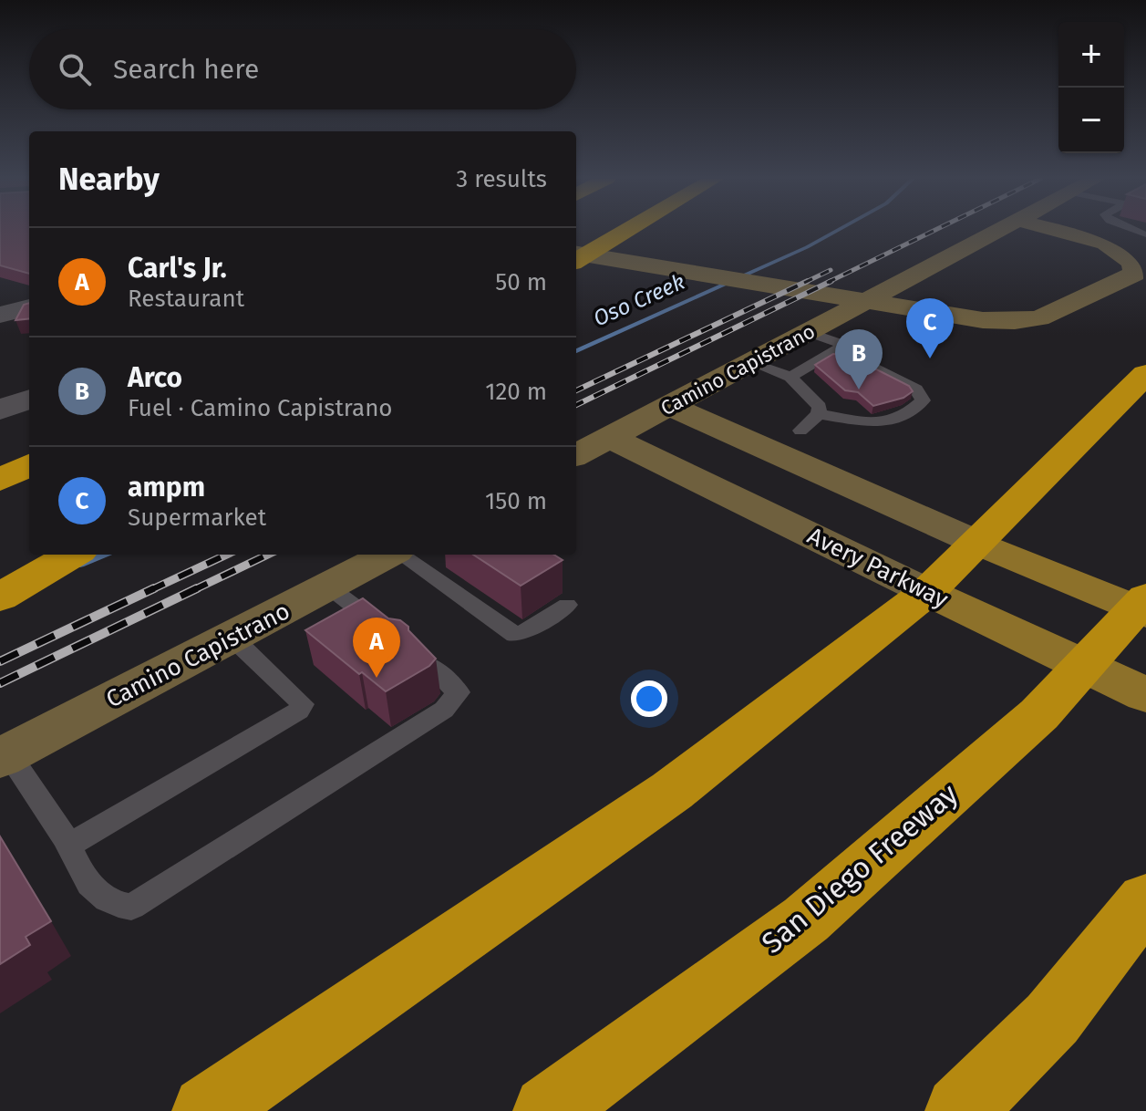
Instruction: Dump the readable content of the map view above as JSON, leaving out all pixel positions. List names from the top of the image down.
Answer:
{
  "streets": {
    "highway": ["San Diego Freeway"],
    "main road": ["Camino Capistrano", "Avery Parkway"]
  },
  "crossings": [
    ["Camino Capistrano", "Avery Parkway"]
  ],
  "water": ["Oso Creek"],
  "page": {
    "map_buttons": ["+", "−"],
    "search": "Search here",
    "heading": ["Nearby", "3 results"],
    "list": [
      {
        "mark": "A",
        "name": "Carl's Jr.",
        "note": "Restaurant",
        "value": "50 m"
      },
      {
        "mark": "B",
        "name": "Arco",
        "note": "Fuel · Camino Capistrano",
        "value": "120 m"
      },
      {
        "mark": "C",
        "name": "ampm",
        "note": "Supermarket",
        "value": "150 m"
      }
    ],
    "pins": ["C", "B", "A"]
  }
}
